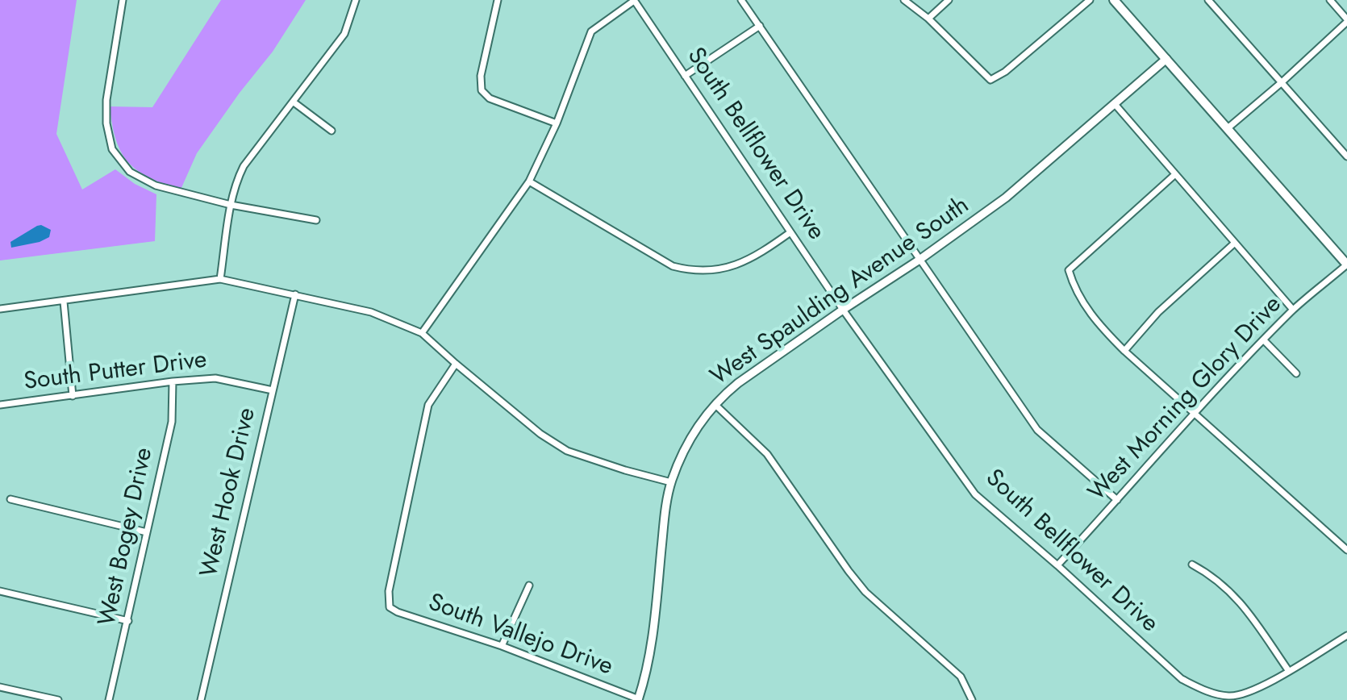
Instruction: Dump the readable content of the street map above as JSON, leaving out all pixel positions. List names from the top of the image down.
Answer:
{
  "streets": {
    "street": [
      "South Bellflower Drive",
      "West Spaulding Avenue South",
      "South Putter Drive",
      "West Morning Glory Drive",
      "West Hook Drive",
      "West Bogey Drive",
      "South Vallejo Drive"
    ]
  },
  "crossings": [
    ["South Bellflower Drive", "West Spaulding Avenue South"],
    ["South Bellflower Drive", "West Morning Glory Drive"],
    ["West Spaulding Avenue South", "South Vallejo Drive"],
    ["South Putter Drive", "West Hook Drive"],
    ["South Putter Drive", "West Bogey Drive"]
  ]
}
